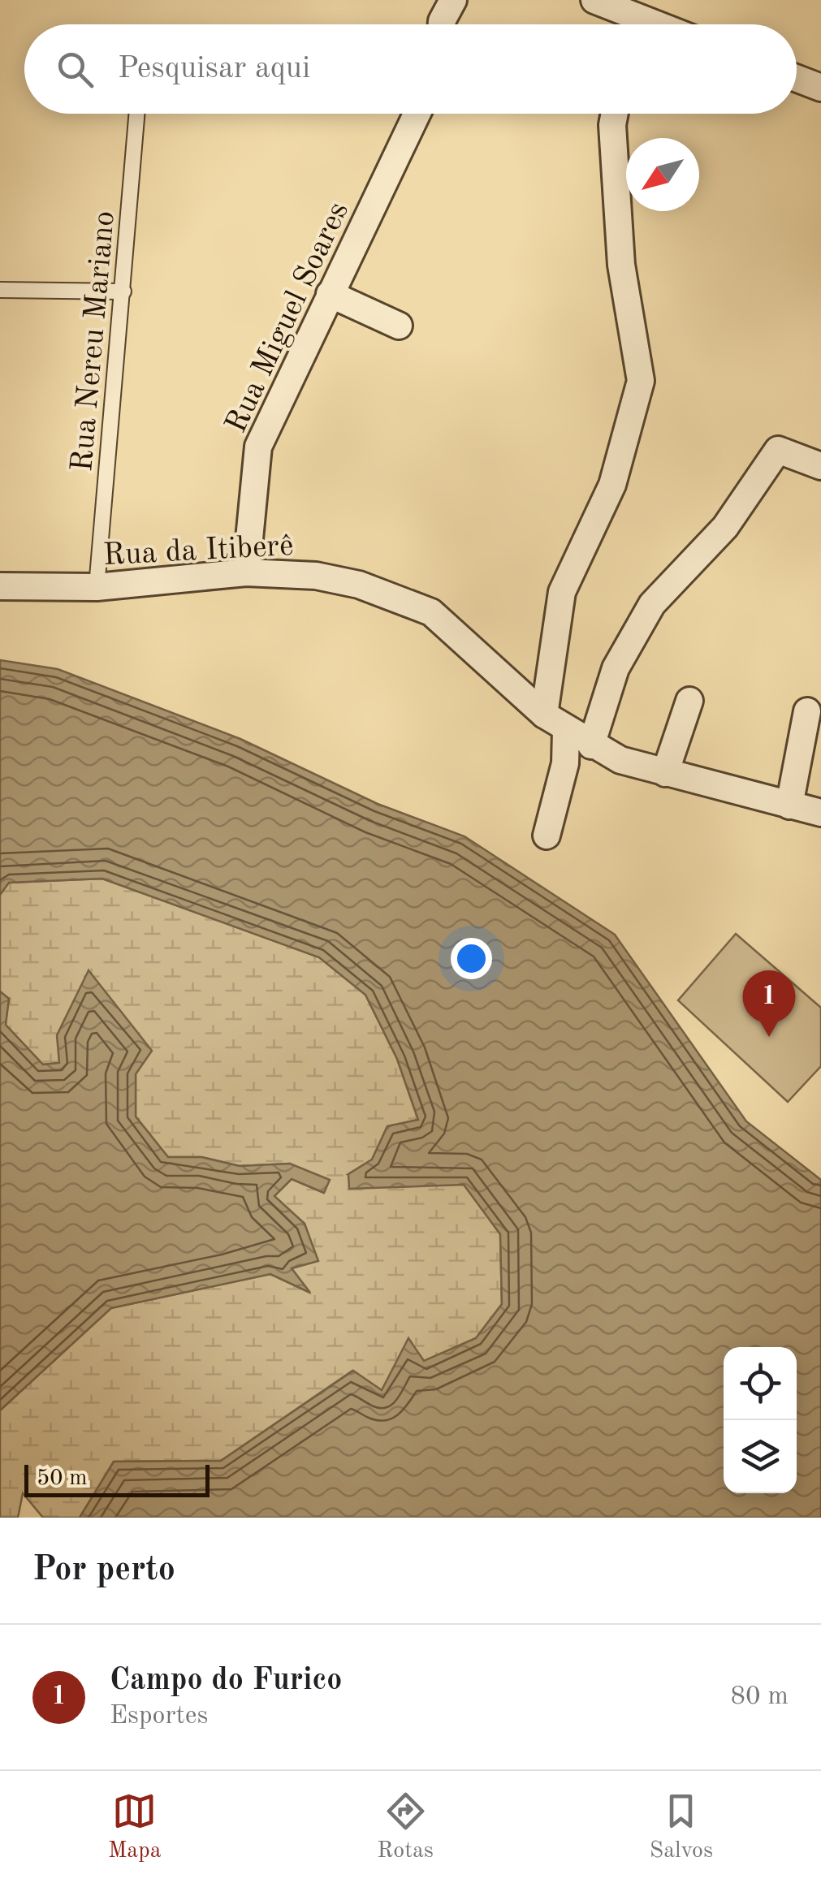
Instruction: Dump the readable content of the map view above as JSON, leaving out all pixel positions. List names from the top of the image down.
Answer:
{
  "streets": {
    "street": ["Rua Miguel Soares", "Rua da Itiberê"],
    "lane": ["Rua Nereu Mariano"]
  },
  "crossings": [
    ["Rua Miguel Soares", "Rua da Itiberê"],
    ["Rua Nereu Mariano", "Rua da Itiberê"]
  ],
  "scale_bar": "50 m",
  "north": "bottom left",
  "page": {
    "search": "Pesquisar aqui",
    "pins": "1",
    "scale": "50 m",
    "heading": "Por perto",
    "list": [
      {
        "mark": "1",
        "name": "Campo do Furico",
        "note": "Esportes",
        "value": "80 m"
      }
    ],
    "nav": ["Mapa", "Rotas", "Salvos"]
  }
}
